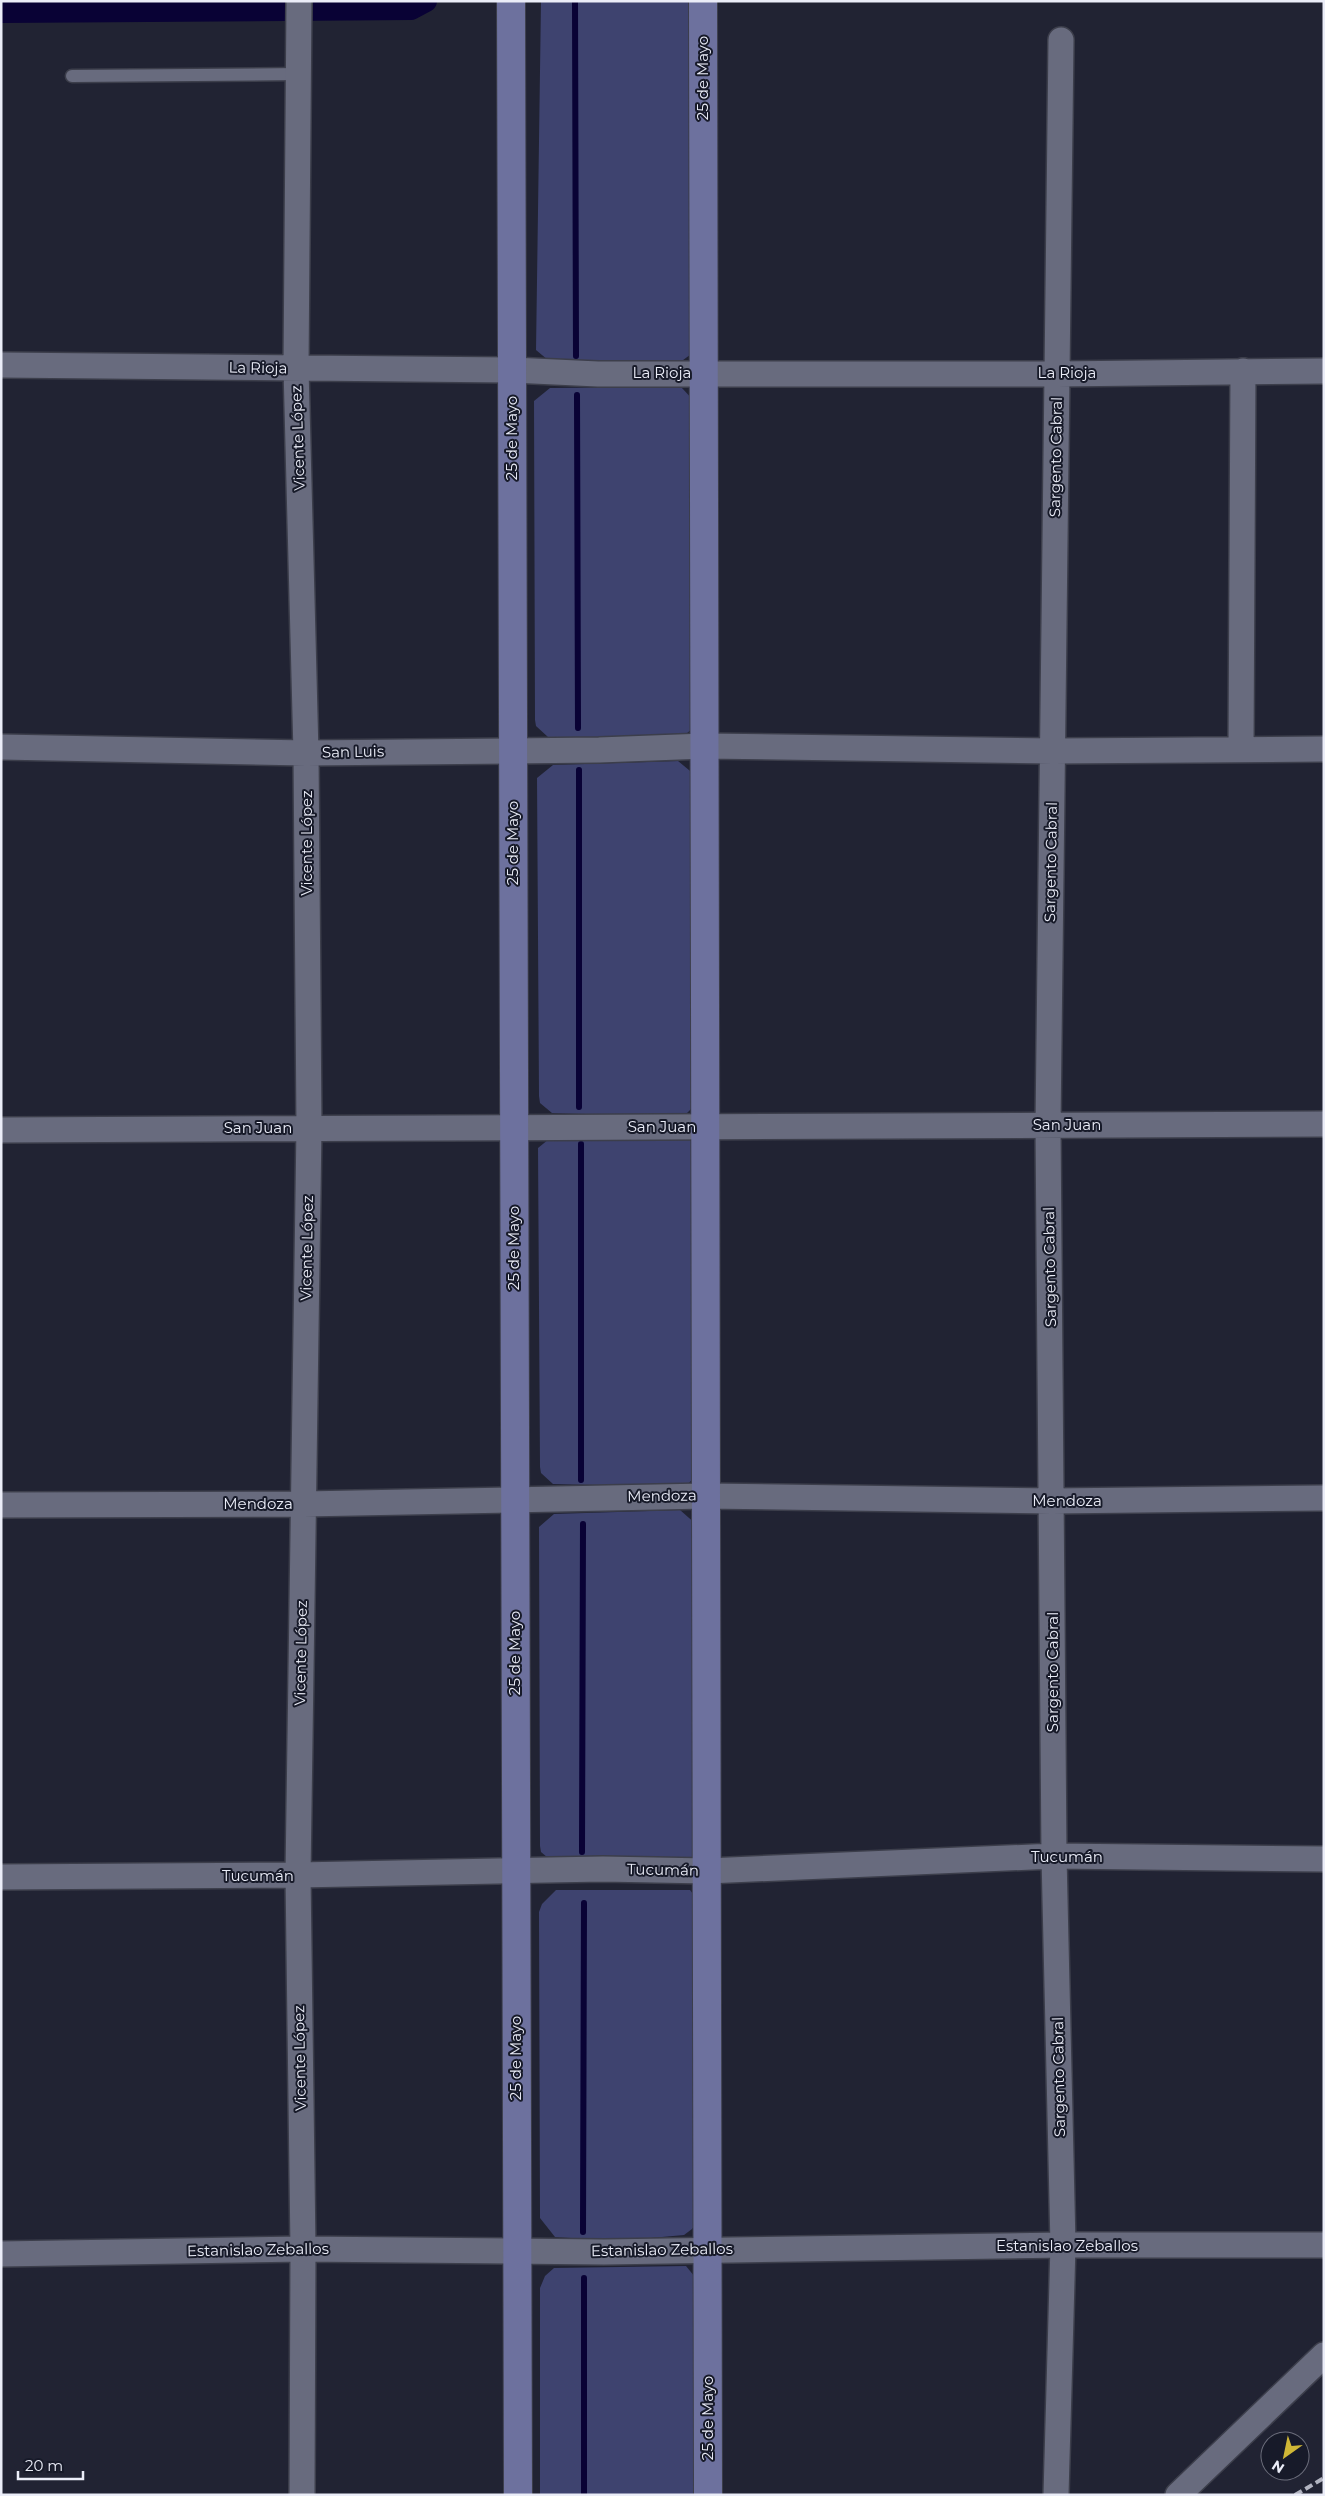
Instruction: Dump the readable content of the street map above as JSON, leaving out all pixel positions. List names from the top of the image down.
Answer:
{
  "streets": {
    "street": [
      "25 de Mayo",
      "La Rioja",
      "Vicente López",
      "Sargento Cabral",
      "San Luis",
      "San Juan",
      "Mendoza",
      "Tucumán",
      "Estanislao Zeballos"
    ]
  },
  "crossings": [
    ["25 de Mayo", "La Rioja"],
    ["25 de Mayo", "San Luis"],
    ["25 de Mayo", "San Juan"],
    ["25 de Mayo", "Mendoza"],
    ["25 de Mayo", "Tucumán"],
    ["25 de Mayo", "Estanislao Zeballos"],
    ["La Rioja", "Vicente López"],
    ["La Rioja", "Sargento Cabral"],
    ["Vicente López", "San Luis"],
    ["Vicente López", "San Juan"],
    ["Vicente López", "Mendoza"],
    ["Vicente López", "Tucumán"],
    ["Vicente López", "Estanislao Zeballos"],
    ["Sargento Cabral", "San Luis"],
    ["Sargento Cabral", "San Juan"],
    ["Sargento Cabral", "Mendoza"],
    ["Sargento Cabral", "Tucumán"],
    ["Sargento Cabral", "Estanislao Zeballos"]
  ],
  "scale_bar": "20 m",
  "north": "bottom left"
}
